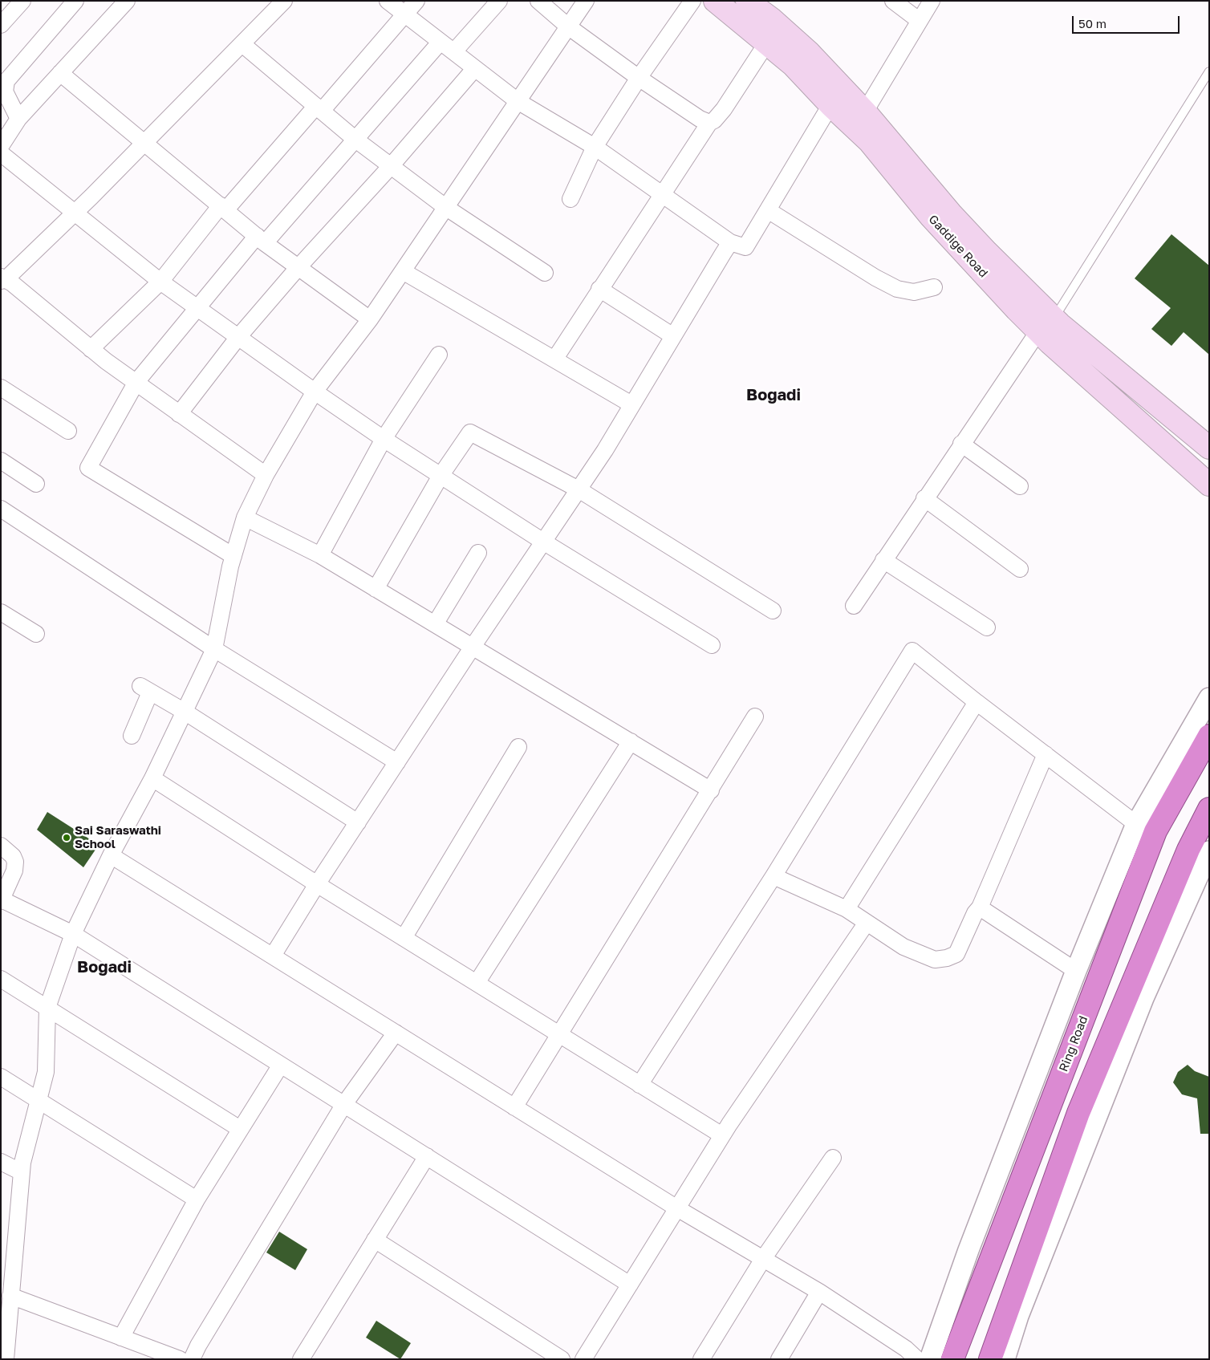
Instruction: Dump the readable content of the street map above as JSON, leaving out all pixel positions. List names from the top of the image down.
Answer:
{
  "streets": {
    "highway": ["Ring Road"],
    "main road": ["Gaddige Road"]
  },
  "districts": ["Bogadi", "Bogadi"],
  "places": ["Sai Saraswathi School"],
  "scale_bar": "50 m"
}
